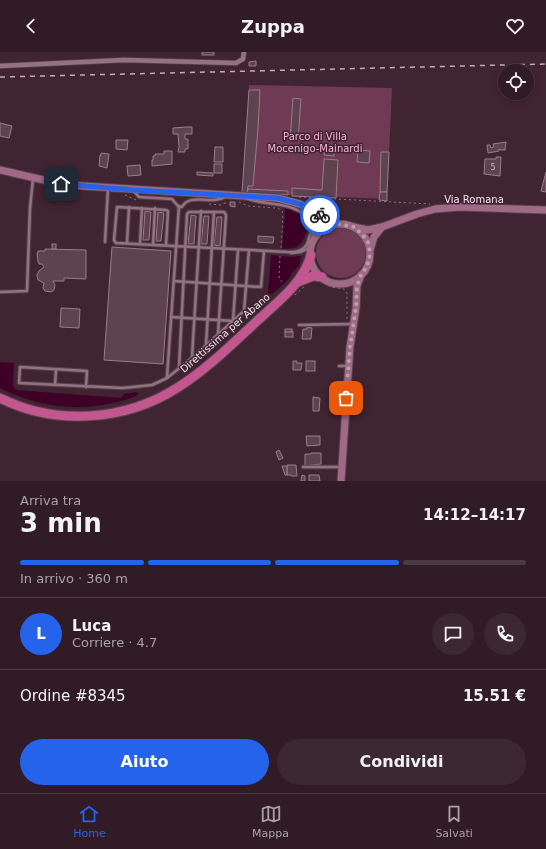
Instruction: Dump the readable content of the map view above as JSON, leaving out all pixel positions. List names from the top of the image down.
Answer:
{
  "streets": {
    "highway": ["Direttissima per Abano"],
    "street": ["Via Romana"]
  },
  "crossings": [
    ["Via Romana", "Direttissima per Abano"]
  ],
  "parks": ["Parco di Villa Mocenigo-Mainardi"],
  "house_numbers": ["5"],
  "page": {
    "header": "Zuppa",
    "heading": ["3 min", "Arriva tra", "14:12–14:17"],
    "panel": [
      "Luca",
      "Corriere · 4.7",
      "Ordine #8345",
      "15.51 €"
    ],
    "bar": "In arrivo · 360 m",
    "round": "L",
    "buttons": ["Aiuto", "Condividi"],
    "tabs": ["Home", "Mappa", "Salvati"]
  }
}
